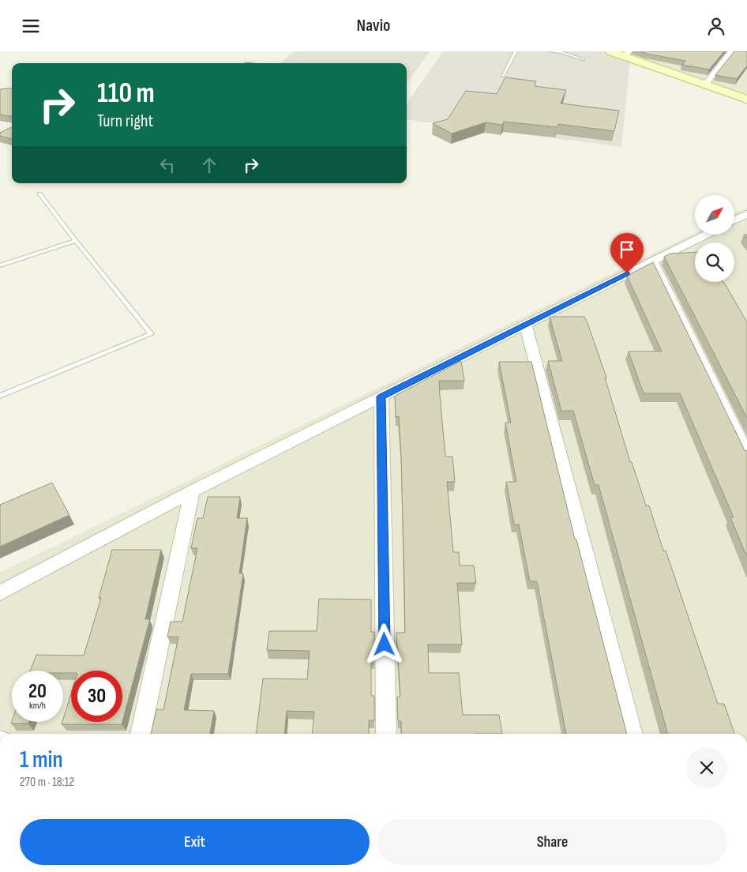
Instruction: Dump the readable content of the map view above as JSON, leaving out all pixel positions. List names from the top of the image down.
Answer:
{
  "north": "top right",
  "page": {
    "header": "Navio",
    "turn": ["110 m", "Turn right"],
    "speed": "20 km/h",
    "limit": "30",
    "heading": ["1 min", "270 m · 18:12"],
    "buttons": ["Exit", "Share"]
  }
}
